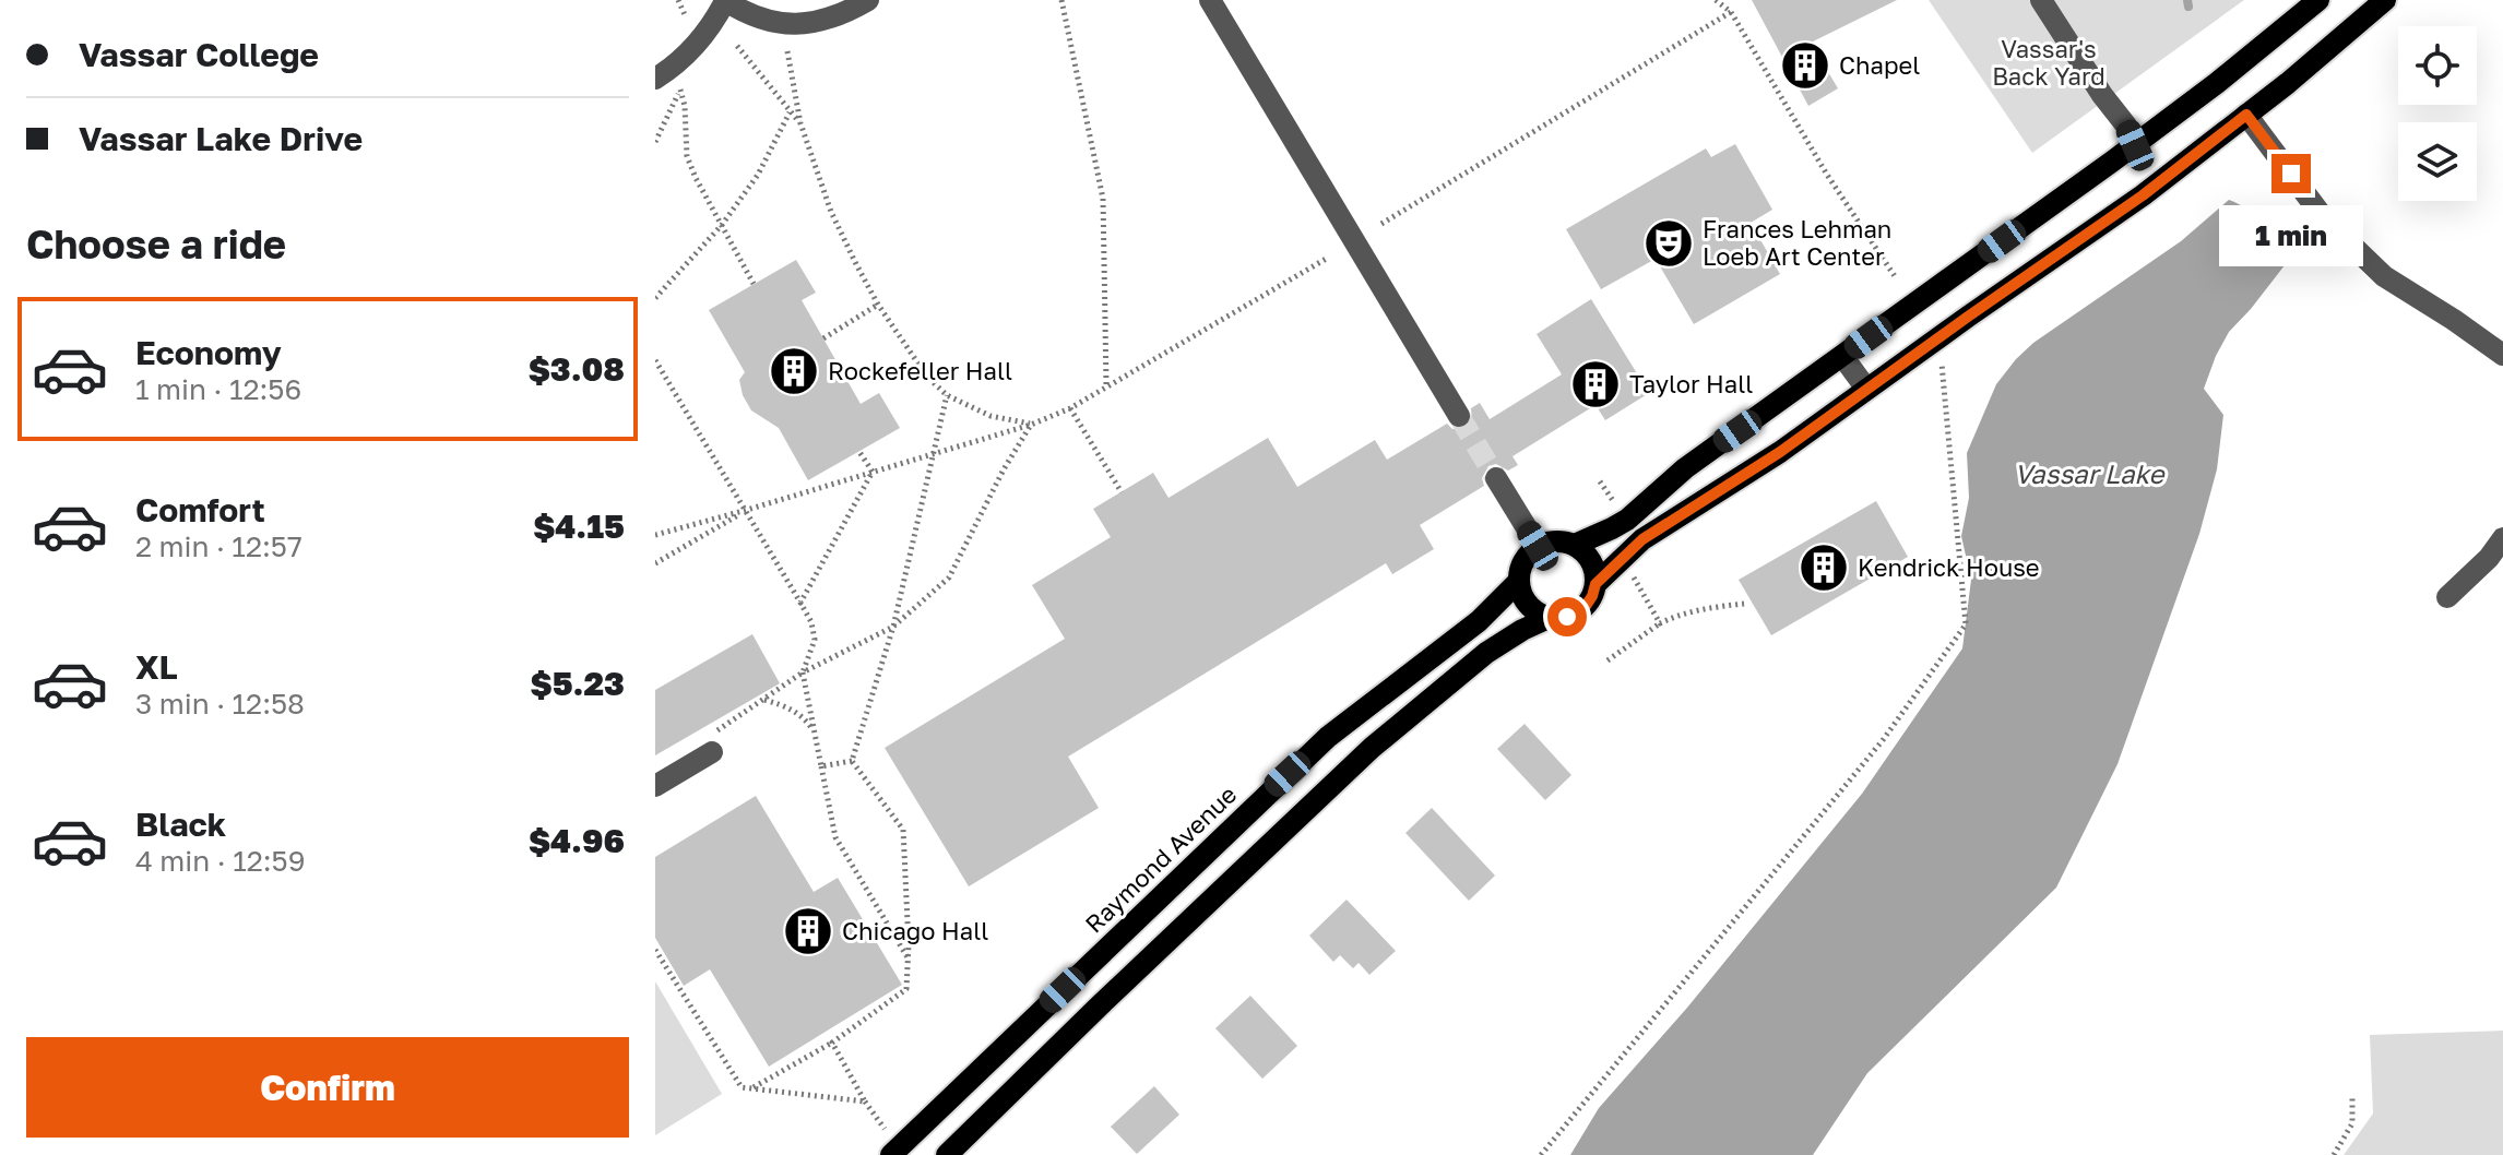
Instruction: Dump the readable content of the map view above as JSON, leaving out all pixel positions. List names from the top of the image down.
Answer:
{
  "streets": {
    "main road": ["Raymond Avenue"]
  },
  "water": ["Vassar Lake"],
  "parks": ["Vassar's Back Yard"],
  "places": {
    "building": [
      "Chapel",
      "Rockefeller Hall",
      "Taylor Hall",
      "Kendrick House",
      "Chicago Hall"
    ],
    "theatre": ["Frances Lehman Loeb Art Center"]
  },
  "page": {
    "banner": ["Vassar College", "Vassar Lake Drive"],
    "heading": "Choose a ride",
    "bubble": "1 min",
    "list": [
      {
        "name": "Economy",
        "note": "1 min · 12:56",
        "value": "$3.08"
      },
      {
        "name": "Comfort",
        "note": "2 min · 12:57",
        "value": "$4.15"
      },
      {
        "name": "XL",
        "note": "3 min · 12:58",
        "value": "$5.23"
      },
      {
        "name": "Black",
        "note": "4 min · 12:59",
        "value": "$4.96"
      }
    ],
    "buttons": "Confirm"
  }
}
